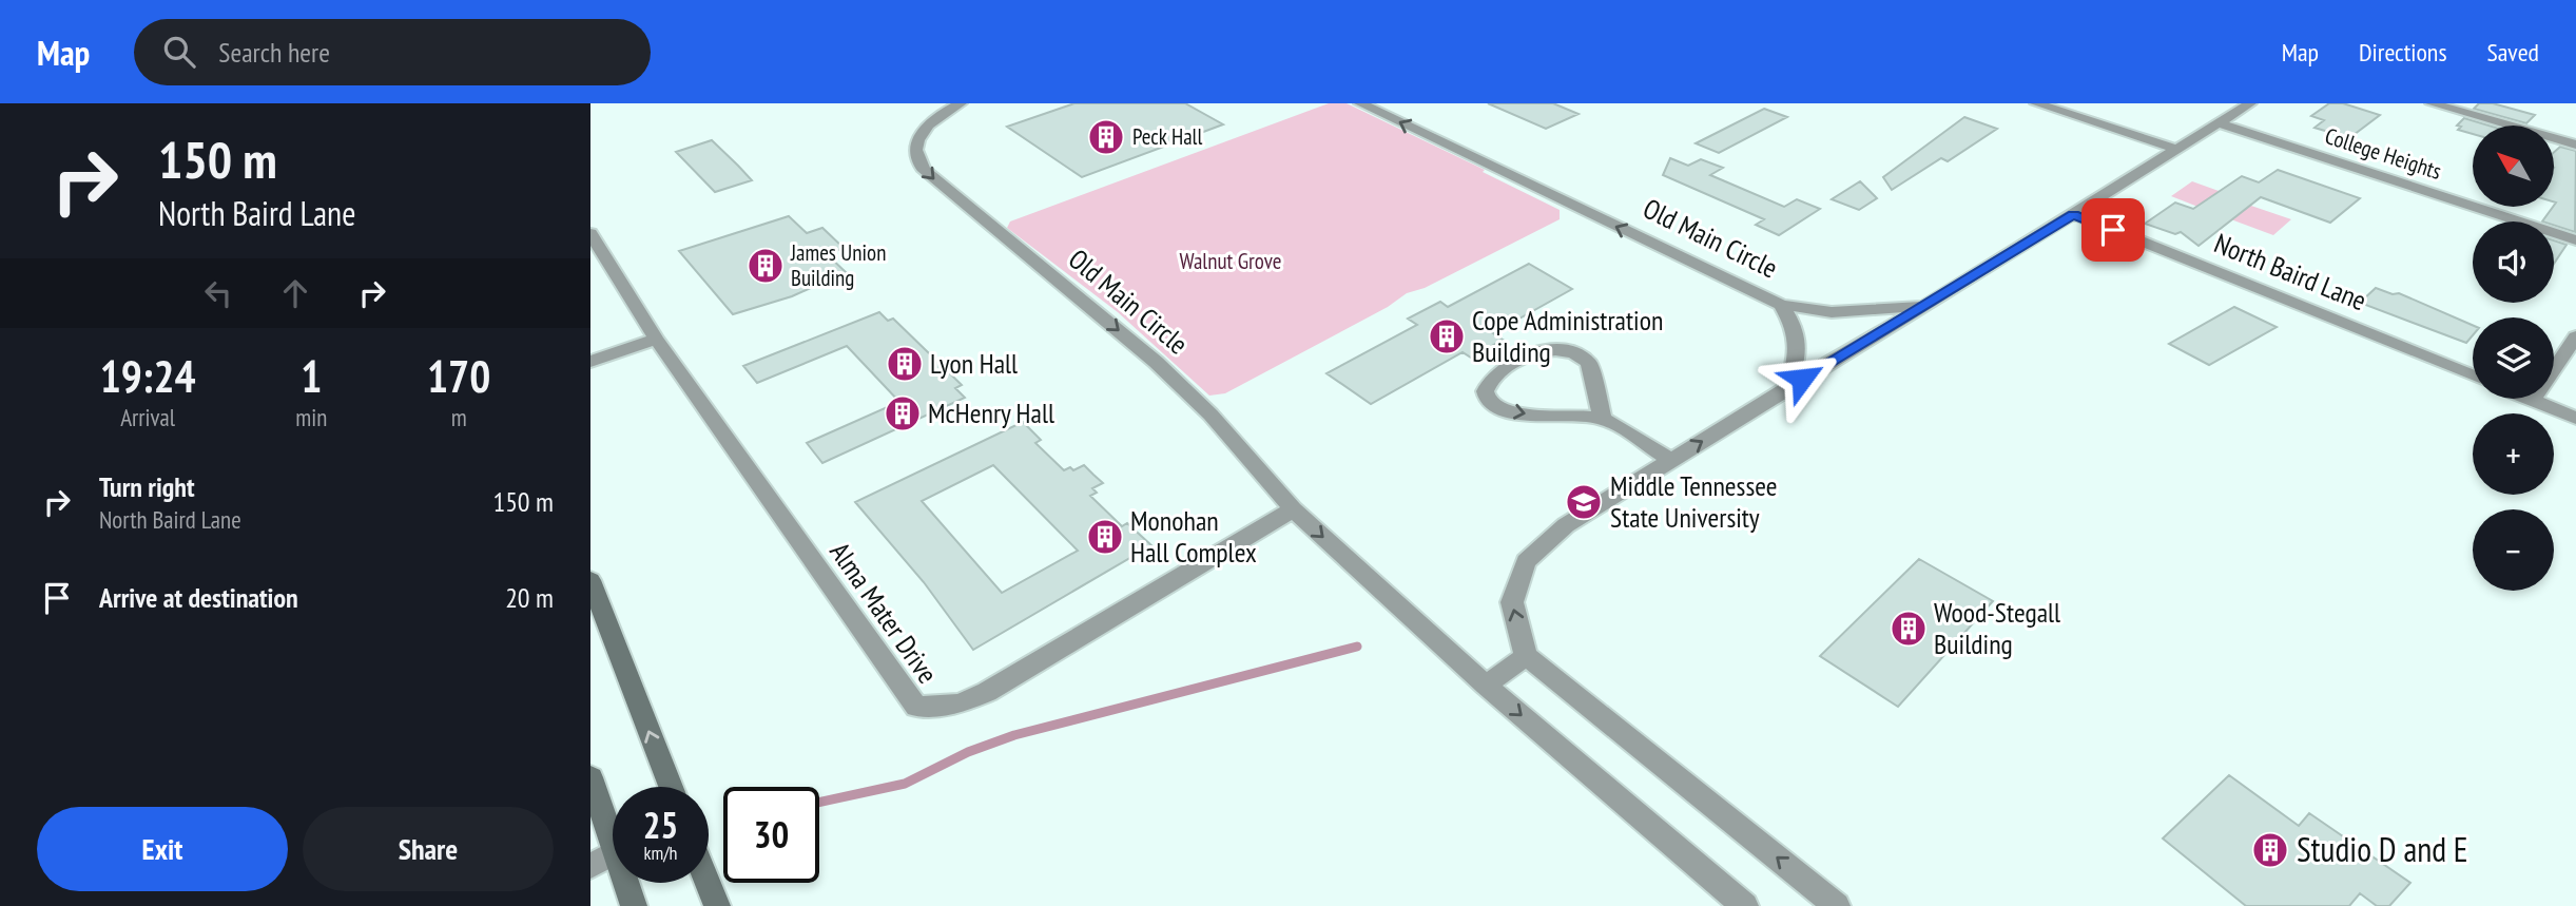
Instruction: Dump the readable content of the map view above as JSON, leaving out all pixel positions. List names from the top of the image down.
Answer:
{
  "streets": {
    "street": [
      "College Heights",
      "Old Main Circle",
      "North Baird Lane",
      "Alma Mater Drive"
    ]
  },
  "crossings": [
    ["Old Main Circle", "Alma Mater Drive"]
  ],
  "parks": ["Walnut Grove"],
  "places": {
    "building": [
      "Peck Hall",
      "James Union Building",
      "Cope Administration Building",
      "Lyon Hall",
      "McHenry Hall",
      "Monohan Hall Complex",
      "Wood-Stegall Building",
      "Studio D and E"
    ],
    "school or university": ["Middle Tennessee State University"]
  },
  "north": "top left",
  "page": {
    "header": "Map",
    "search": "Search here",
    "nav": ["Map", "Directions", "Saved"],
    "turn": ["150 m", "North Baird Lane"],
    "map_buttons": ["+", "−"],
    "eta": [
      "19:24",
      "Arrival",
      "1",
      "min",
      "170",
      "m"
    ],
    "list": [
      {
        "name": "Turn right",
        "note": "North Baird Lane",
        "value": "150 m"
      },
      {
        "name": "Arrive at destination",
        "value": "20 m"
      }
    ],
    "speed": "25 km/h",
    "limit": "30",
    "buttons": ["Exit", "Share"]
  }
}
